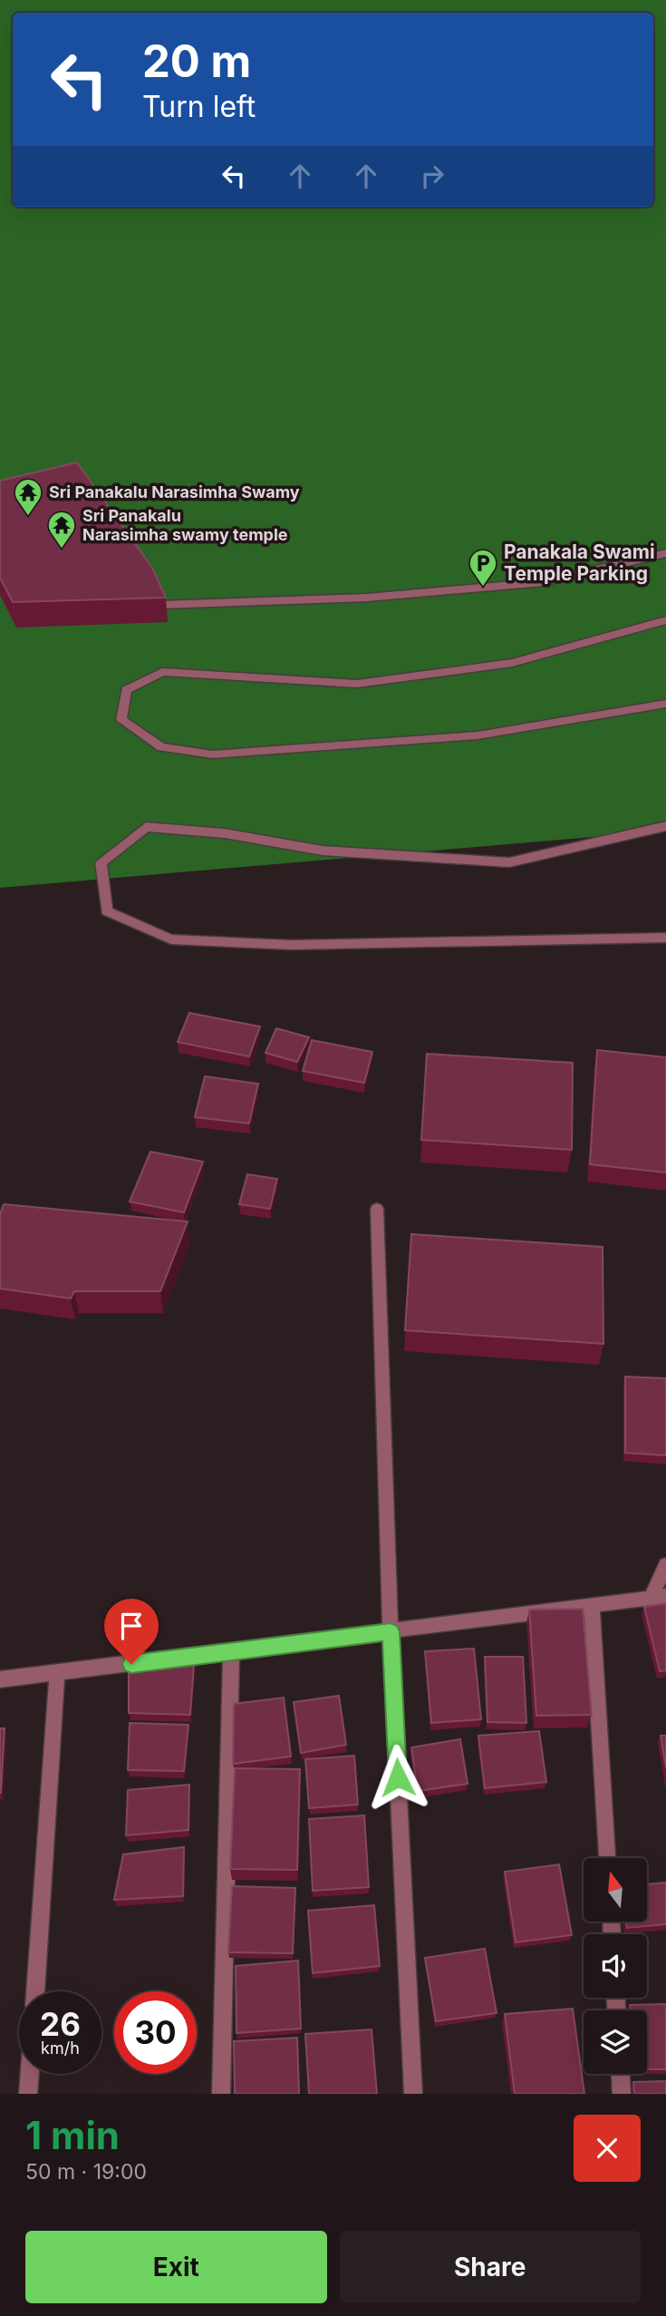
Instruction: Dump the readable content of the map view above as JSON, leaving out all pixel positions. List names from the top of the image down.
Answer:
{
  "places": {
    "temple": ["Sri Panakalu Narasimha Swamy", "Sri Panakalu Narasimha swamy temple"],
    "parking": ["Panakala Swami Temple Parking"]
  },
  "north": "top",
  "page": {
    "turn": ["20 m", "Turn left"],
    "speed": "26 km/h",
    "limit": "30",
    "heading": ["1 min", "50 m · 19:00"],
    "buttons": ["Exit", "Share"]
  }
}
